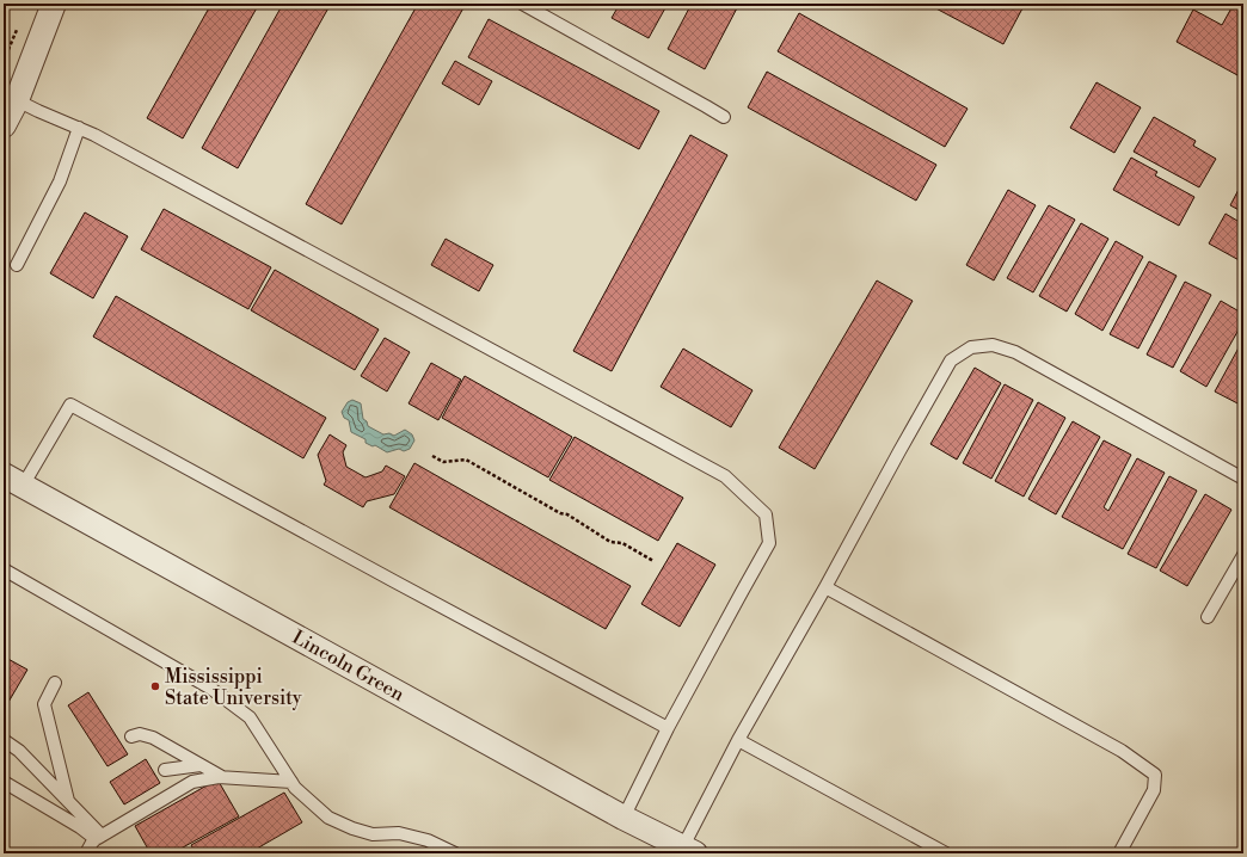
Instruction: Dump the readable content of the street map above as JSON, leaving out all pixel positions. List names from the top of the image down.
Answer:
{
  "streets": {
    "street": ["Lincoln Green"]
  },
  "places": ["Mississippi State University"]
}
